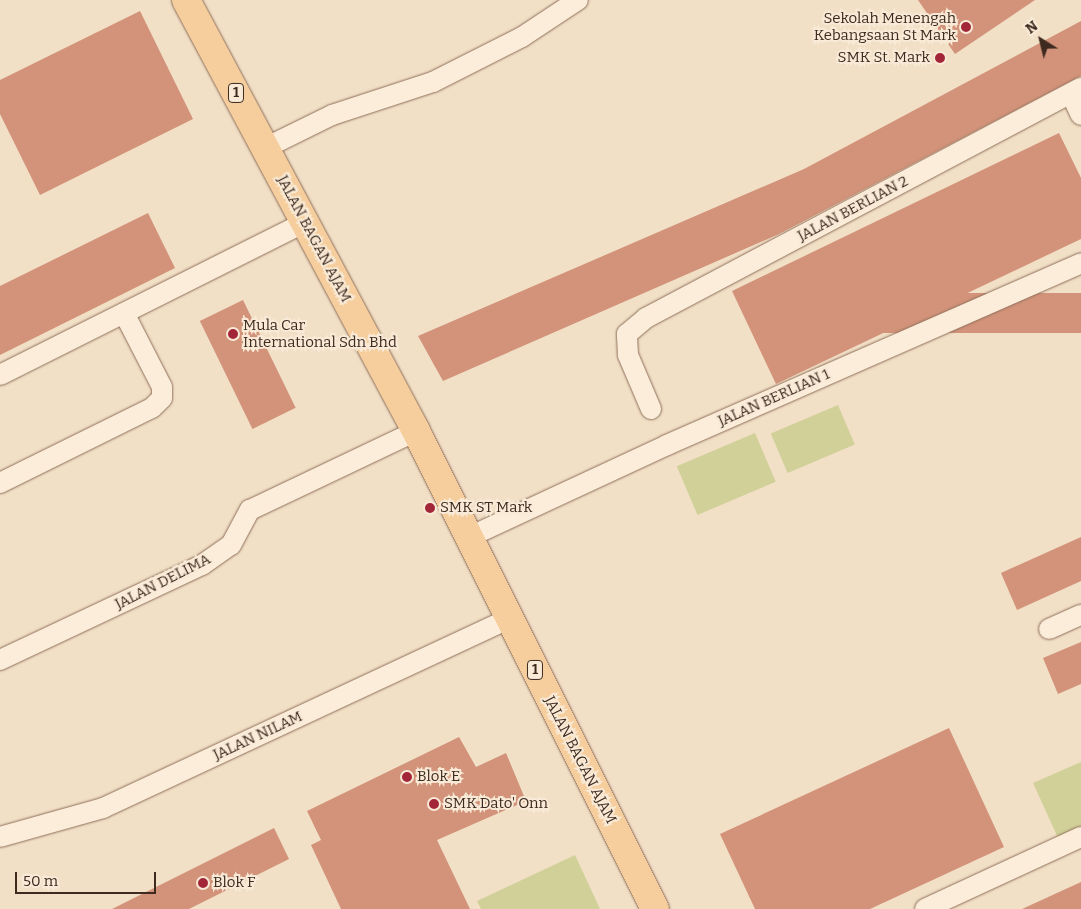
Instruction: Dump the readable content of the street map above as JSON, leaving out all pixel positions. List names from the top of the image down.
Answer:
{
  "streets": {
    "main road": ["1", "JALAN BAGAN AJAM"],
    "street": [
      "JALAN BERLIAN 2",
      "JALAN BERLIAN 1",
      "JALAN DELIMA",
      "JALAN NILAM"
    ]
  },
  "crossings": [
    ["JALAN BAGAN AJAM", "JALAN BERLIAN 1"],
    ["JALAN BAGAN AJAM", "JALAN DELIMA"],
    ["JALAN BAGAN AJAM", "JALAN NILAM"]
  ],
  "places": [
    "Sekolah Menengah Kebangsaan St Mark",
    "SMK St. Mark",
    "Mula Car International Sdn Bhd",
    "SMK ST Mark",
    "Blok E",
    "SMK Dato' Onn",
    "Blok F"
  ],
  "scale_bar": "50 m",
  "north": "top left"
}
